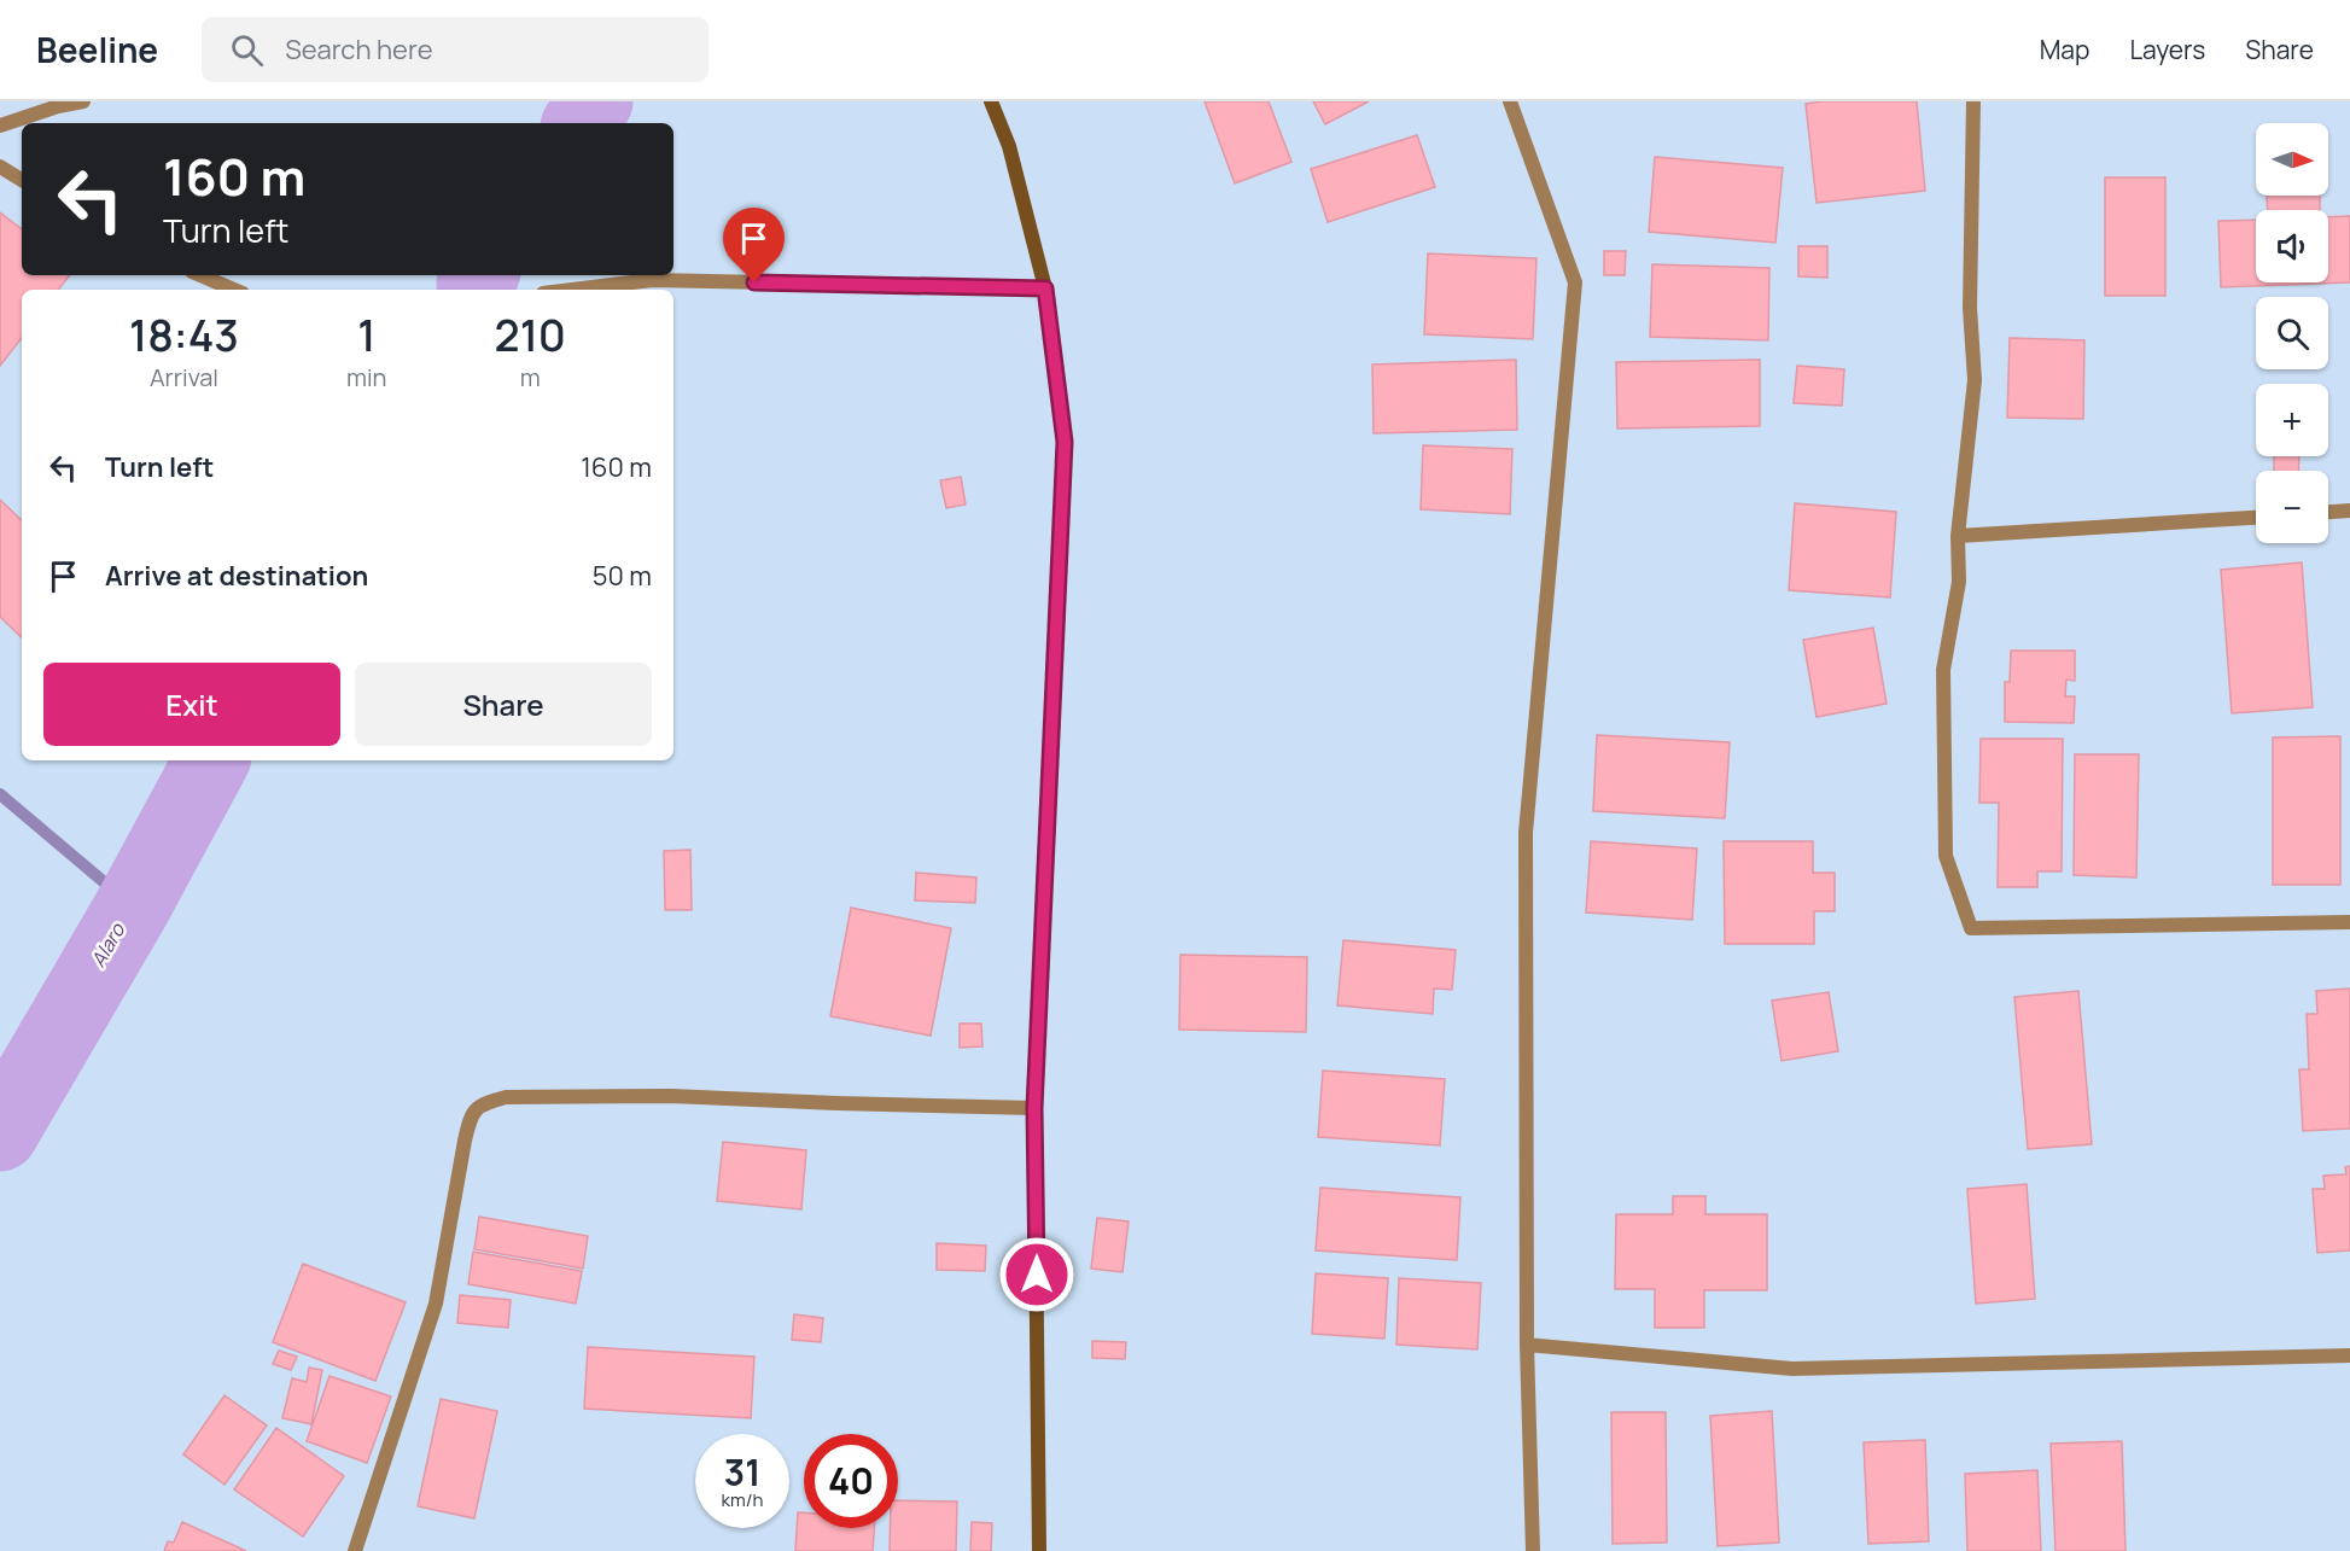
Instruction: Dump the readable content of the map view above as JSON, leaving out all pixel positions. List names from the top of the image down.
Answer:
{
  "water": ["Alaro"],
  "north": "right",
  "page": {
    "header": "Beeline",
    "search": "Search here",
    "nav": ["Map", "Layers", "Share"],
    "map_buttons": ["+", "−"],
    "turn": ["160 m", "Turn left"],
    "eta": [
      "18:43",
      "Arrival",
      "1",
      "min",
      "210",
      "m"
    ],
    "list": [
      {
        "name": "Turn left",
        "value": "160 m"
      },
      {
        "name": "Arrive at destination",
        "value": "50 m"
      }
    ],
    "buttons": ["Exit", "Share"],
    "speed": "31 km/h",
    "limit": "40"
  }
}
